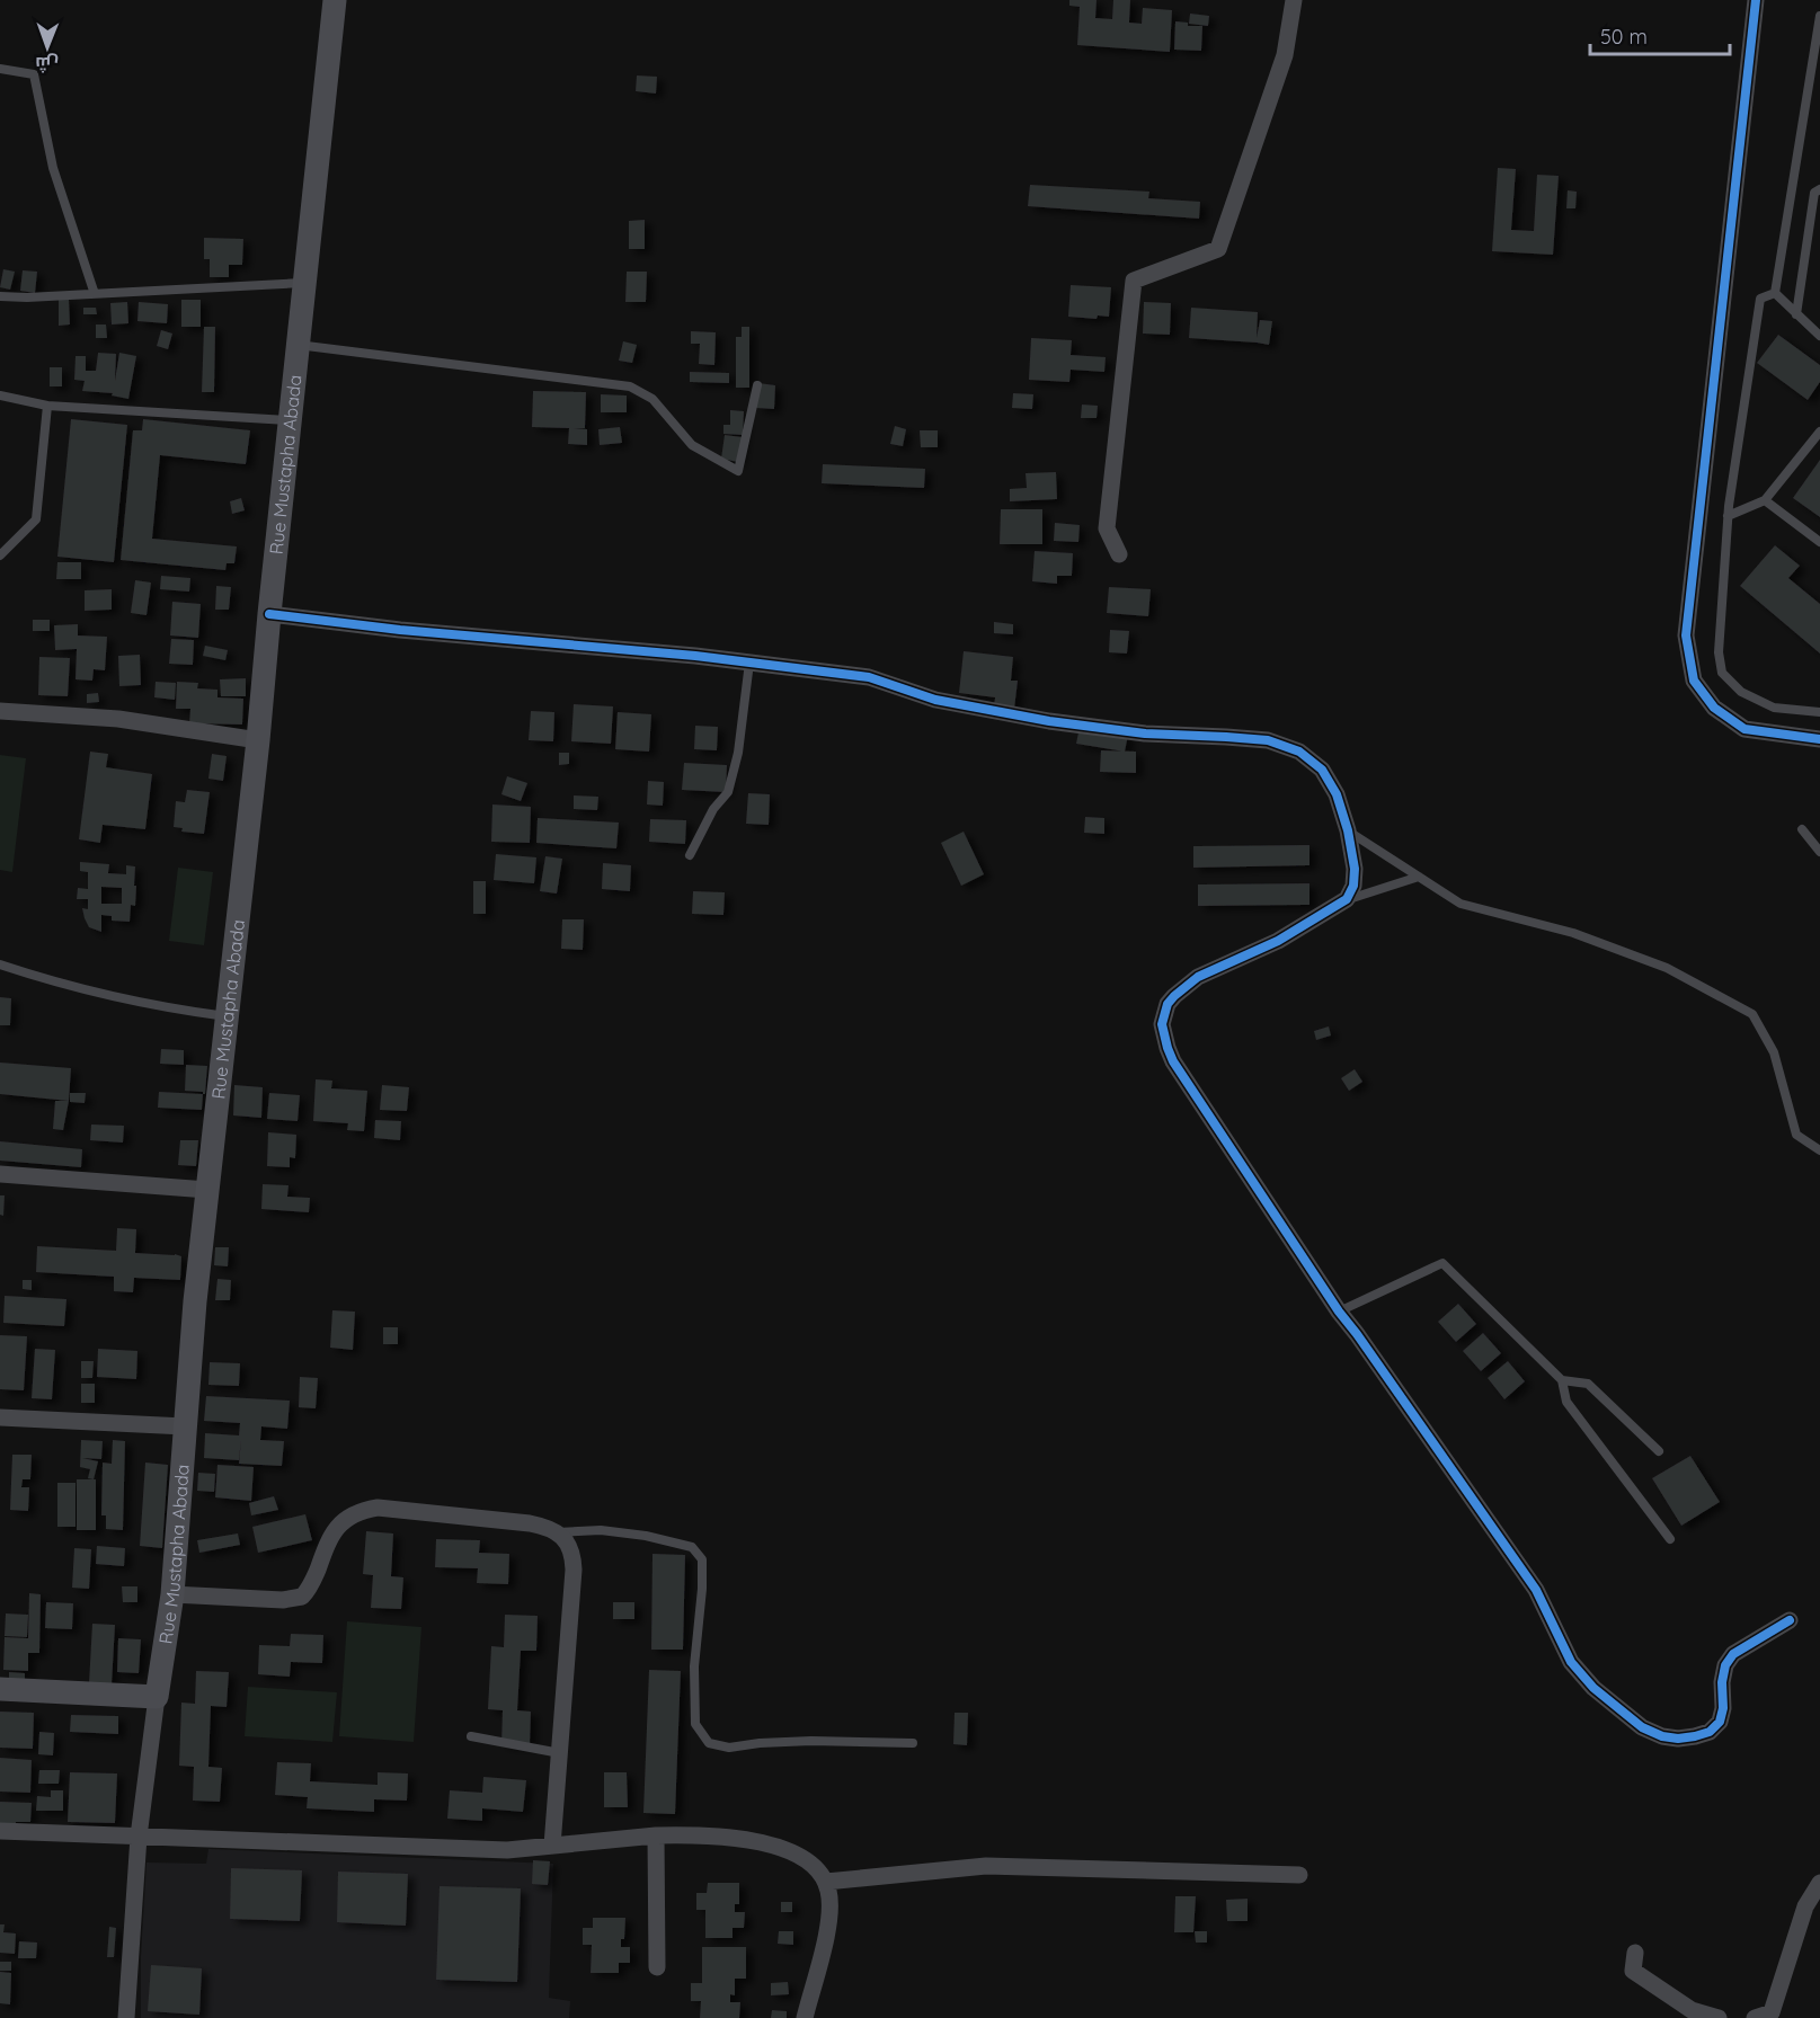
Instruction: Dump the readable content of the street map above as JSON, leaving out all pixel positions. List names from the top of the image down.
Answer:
{
  "streets": {
    "main road": ["Rue Mustapha Abada"]
  },
  "scale_bar": "50 m",
  "north": "bottom"
}
